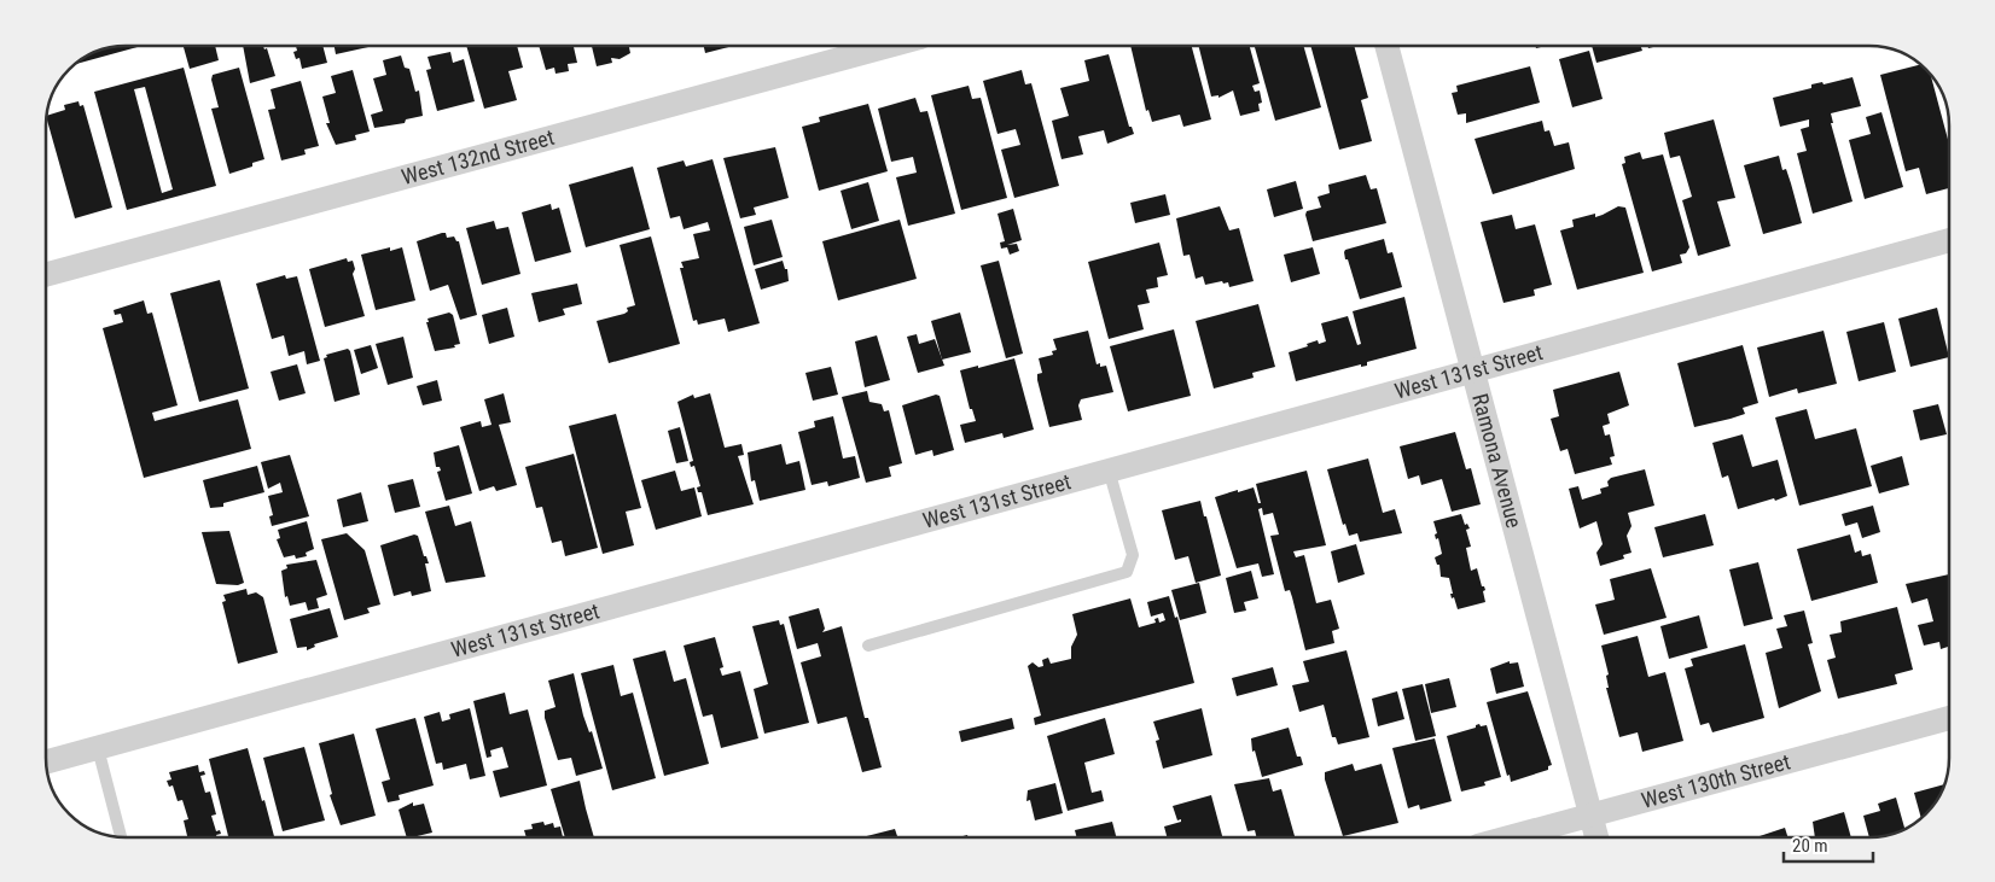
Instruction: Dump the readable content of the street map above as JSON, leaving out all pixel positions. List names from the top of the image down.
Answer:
{
  "streets": {
    "street": [
      "West 132nd Street",
      "West 131st Street",
      "Ramona Avenue",
      "West 130th Street"
    ]
  },
  "crossings": [
    ["West 131st Street", "Ramona Avenue"],
    ["Ramona Avenue", "West 130th Street"]
  ],
  "scale_bar": "20 m"
}
